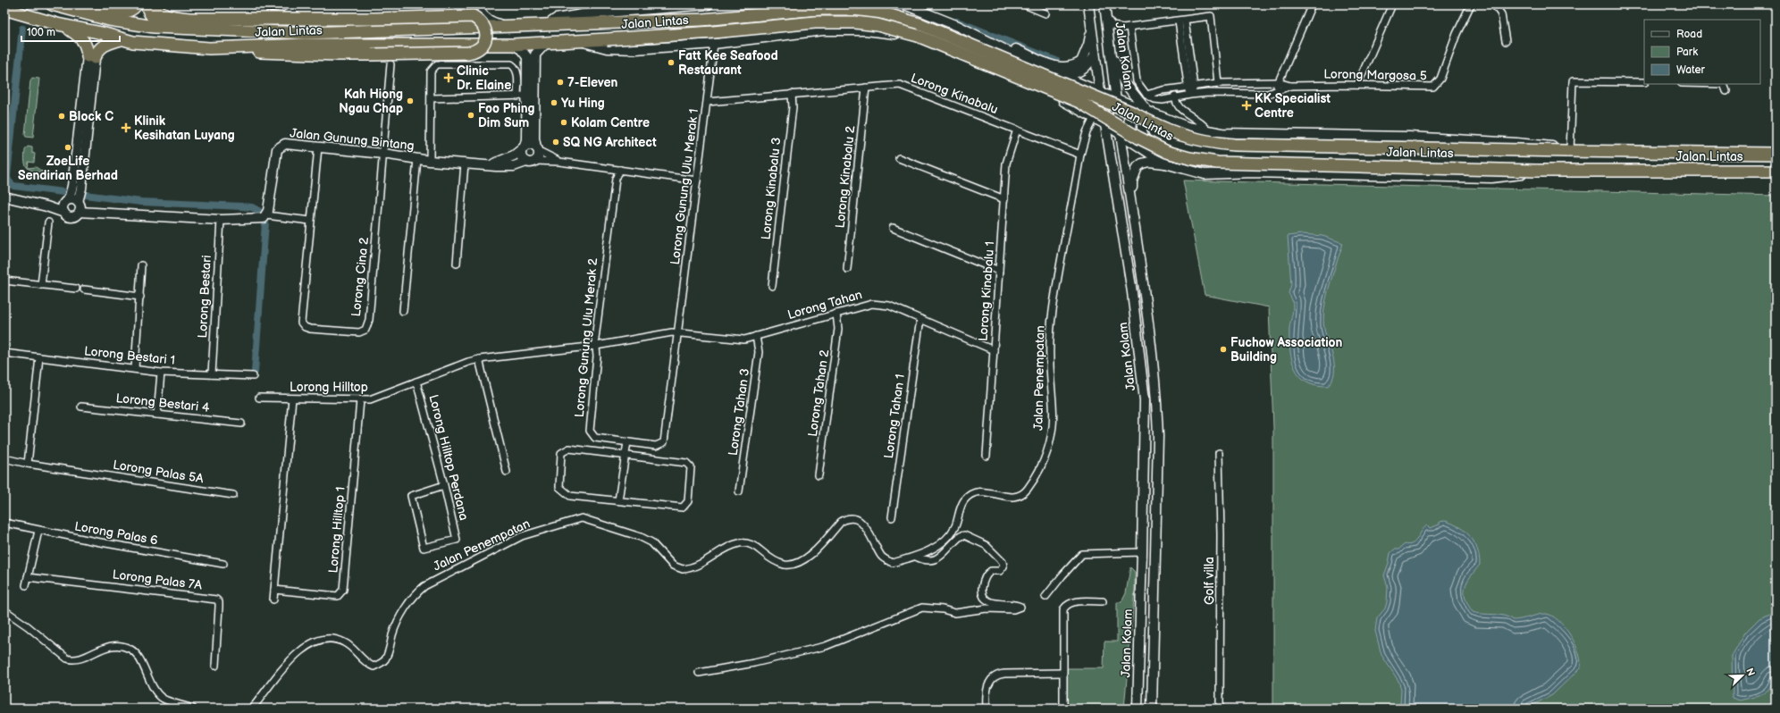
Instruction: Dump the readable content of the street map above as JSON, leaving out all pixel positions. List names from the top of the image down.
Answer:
{
  "streets": {
    "highway": ["Jalan Lintas"],
    "main road": ["Jalan Kolam", "Jalan Gunung Bintang"],
    "street": [
      "Lorong Margosa 5",
      "Lorong Kinabalu",
      "Lorong Kinabalu 2",
      "Lorong Gunung Ulu Merak 1",
      "Lorong Kinabalu 3",
      "Lorong Cina 2",
      "Lorong Kinabalu 1",
      "Lorong Bestari",
      "Lorong Tahan",
      "Lorong Gunung Ulu Merak 2",
      "Lorong Bestari 1",
      "Jalan Penempatan",
      "Lorong Hilltop",
      "Lorong Tahan 2",
      "Lorong Bestari 4",
      "Lorong Tahan 3",
      "Lorong Tahan 1",
      "Lorong Hilltop Perdana",
      "Lorong Palas 5A",
      "Lorong Hilltop 1",
      "Lorong Palas 6",
      "Lorong Palas 7A",
      "Golf villa"
    ]
  },
  "crossings": [
    ["Jalan Lintas", "Jalan Kolam"],
    ["Jalan Lintas", "Lorong Gunung Ulu Merak 1"],
    ["Jalan Lintas", "Jalan Penempatan"],
    ["Lorong Kinabalu", "Lorong Kinabalu 2"],
    ["Lorong Kinabalu", "Lorong Gunung Ulu Merak 1"],
    ["Lorong Kinabalu", "Lorong Kinabalu 3"],
    ["Lorong Kinabalu", "Lorong Kinabalu 1"],
    ["Lorong Kinabalu", "Jalan Penempatan"],
    ["Jalan Gunung Bintang", "Lorong Cina 2"],
    ["Lorong Gunung Ulu Merak 1", "Lorong Tahan"],
    ["Lorong Gunung Ulu Merak 1", "Lorong Gunung Ulu Merak 2"],
    ["Lorong Kinabalu 1", "Lorong Tahan"],
    ["Lorong Bestari", "Lorong Bestari 1"],
    ["Lorong Tahan", "Lorong Gunung Ulu Merak 2"],
    ["Lorong Tahan", "Lorong Hilltop"],
    ["Lorong Tahan", "Lorong Tahan 2"],
    ["Lorong Tahan", "Lorong Tahan 3"],
    ["Lorong Tahan", "Lorong Tahan 1"],
    ["Lorong Gunung Ulu Merak 2", "Lorong Hilltop"],
    ["Lorong Hilltop", "Lorong Hilltop Perdana"],
    ["Lorong Hilltop", "Lorong Hilltop 1"]
  ],
  "places": {
    "other": [
      "Fatt Kee Seafood Restaurant",
      "7-Eleven",
      "Kah Hiong Ngau Chap",
      "Yu Hing",
      "Foo Phing Dim Sum",
      "Block C",
      "Kolam Centre",
      "SQ NG Architect",
      "ZoeLife Sendirian Berhad",
      "Fuchow Association Building"
    ],
    "health": ["Clinic Dr. Elaine", "KK Specialist Centre", "Klinik Kesihatan Luyang"]
  },
  "legend": ["Road", "Park", "Water"],
  "scale_bar": "100 m",
  "north": "top right"
}
